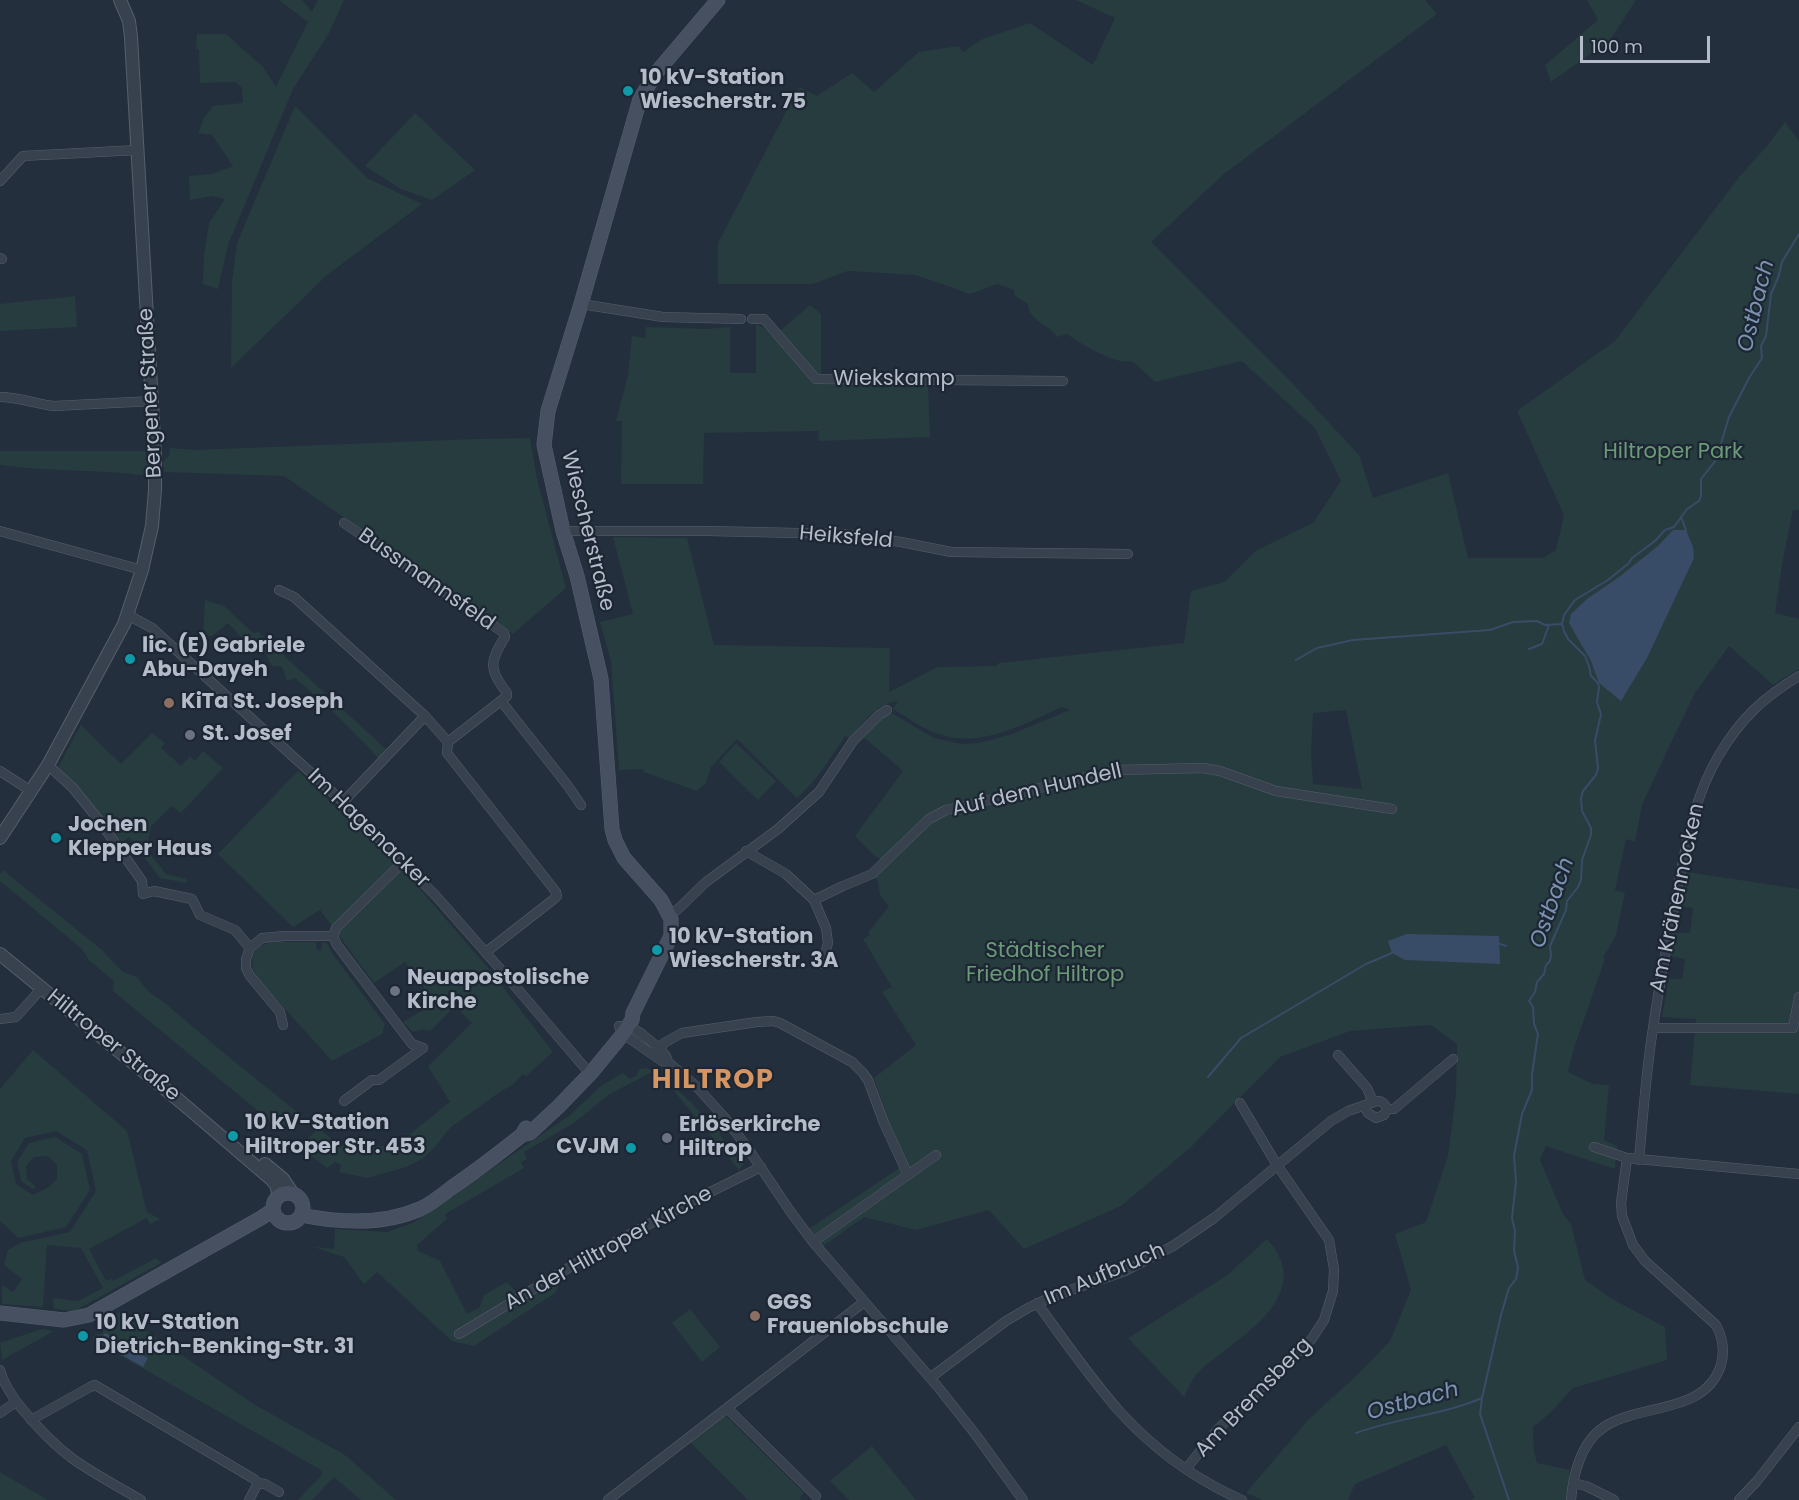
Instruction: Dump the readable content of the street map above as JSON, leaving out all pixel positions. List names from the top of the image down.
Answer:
{
  "streets": {
    "main road": ["Wiescherstraße"],
    "street": [
      "Wiekskamp",
      "Bergener Straße",
      "Heiksfeld",
      "Bussmannsfeld",
      "Auf dem Hundell",
      "Im Hagenacker",
      "Am Krähennocken",
      "Hiltroper Straße",
      "An der Hiltroper Kirche",
      "Im Aufbruch",
      "Am Bremsberg"
    ]
  },
  "crossings": [
    ["Bergener Straße", "Im Hagenacker"],
    ["Wiescherstraße", "Heiksfeld"],
    ["Im Aufbruch", "Am Bremsberg"]
  ],
  "districts": ["HILTROP"],
  "water": ["Ostbach"],
  "parks": ["Hiltroper Park", "Städtischer Friedhof Hiltrop"],
  "places": [
    "10 kV-Station Wiescherstr. 75",
    "lic. (E) Gabriele Abu-Dayeh",
    "KiTa St. Joseph",
    "St. Josef",
    "Jochen Klepper Haus",
    "10 kV-Station Wiescherstr. 3A",
    "Neuapostolische Kirche",
    "10 kV-Station Hiltroper Str. 453",
    "Erlöserkirche Hiltrop",
    "CVJM",
    "GGS Frauenlobschule",
    "10 kV-Station Dietrich-Benking-Str. 31"
  ],
  "scale_bar": "100 m"
}
